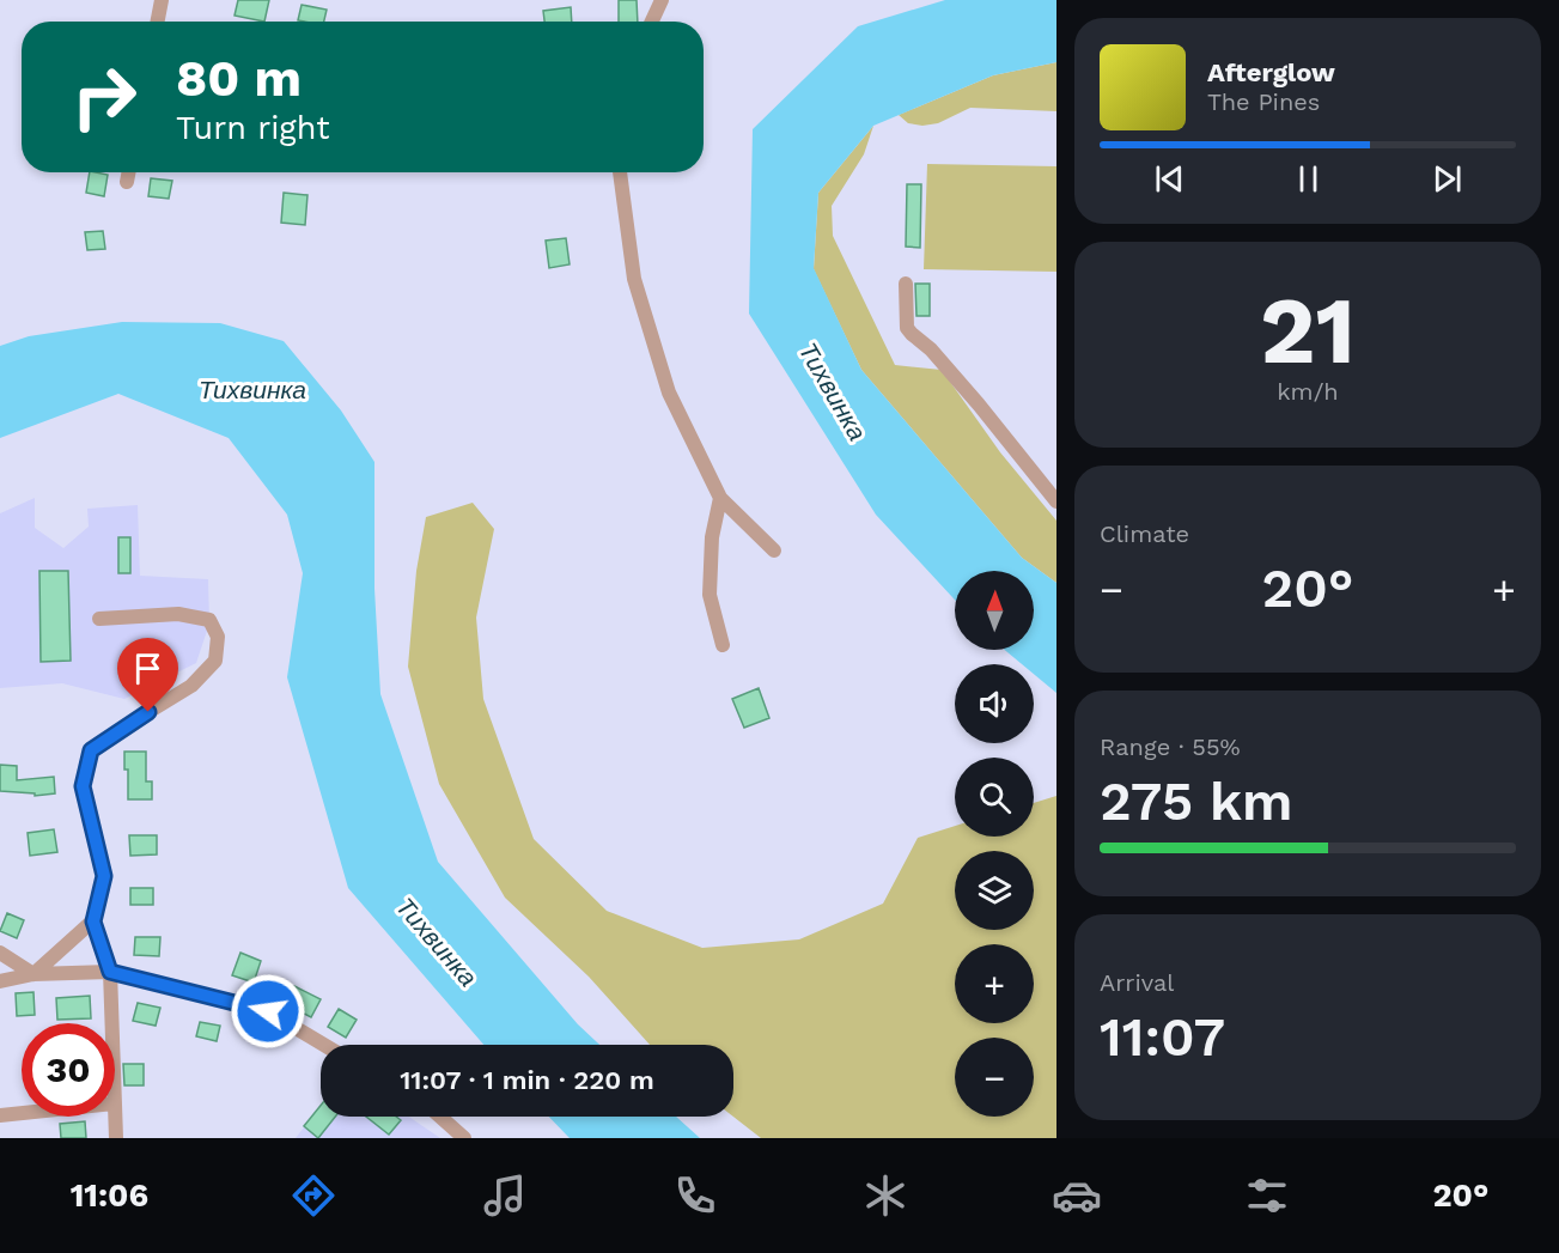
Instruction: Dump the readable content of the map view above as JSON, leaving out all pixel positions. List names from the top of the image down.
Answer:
{
  "water": ["Тихвинка"],
  "north": "top",
  "page": {
    "turn": ["80 m", "Turn right"],
    "song": ["Afterglow", "The Pines"],
    "tile": [
      ["21", "km/h"],
      "Climate",
      ["Range · 55%", "275 km"],
      ["Arrival", "11:07"]
    ],
    "heat": ["−", "20°", "+"],
    "map_buttons": ["+", "−"],
    "limit": "30",
    "trip": "11:07 · 1 min · 220 m",
    "tabs": ["11:06", "20°"]
  }
}
